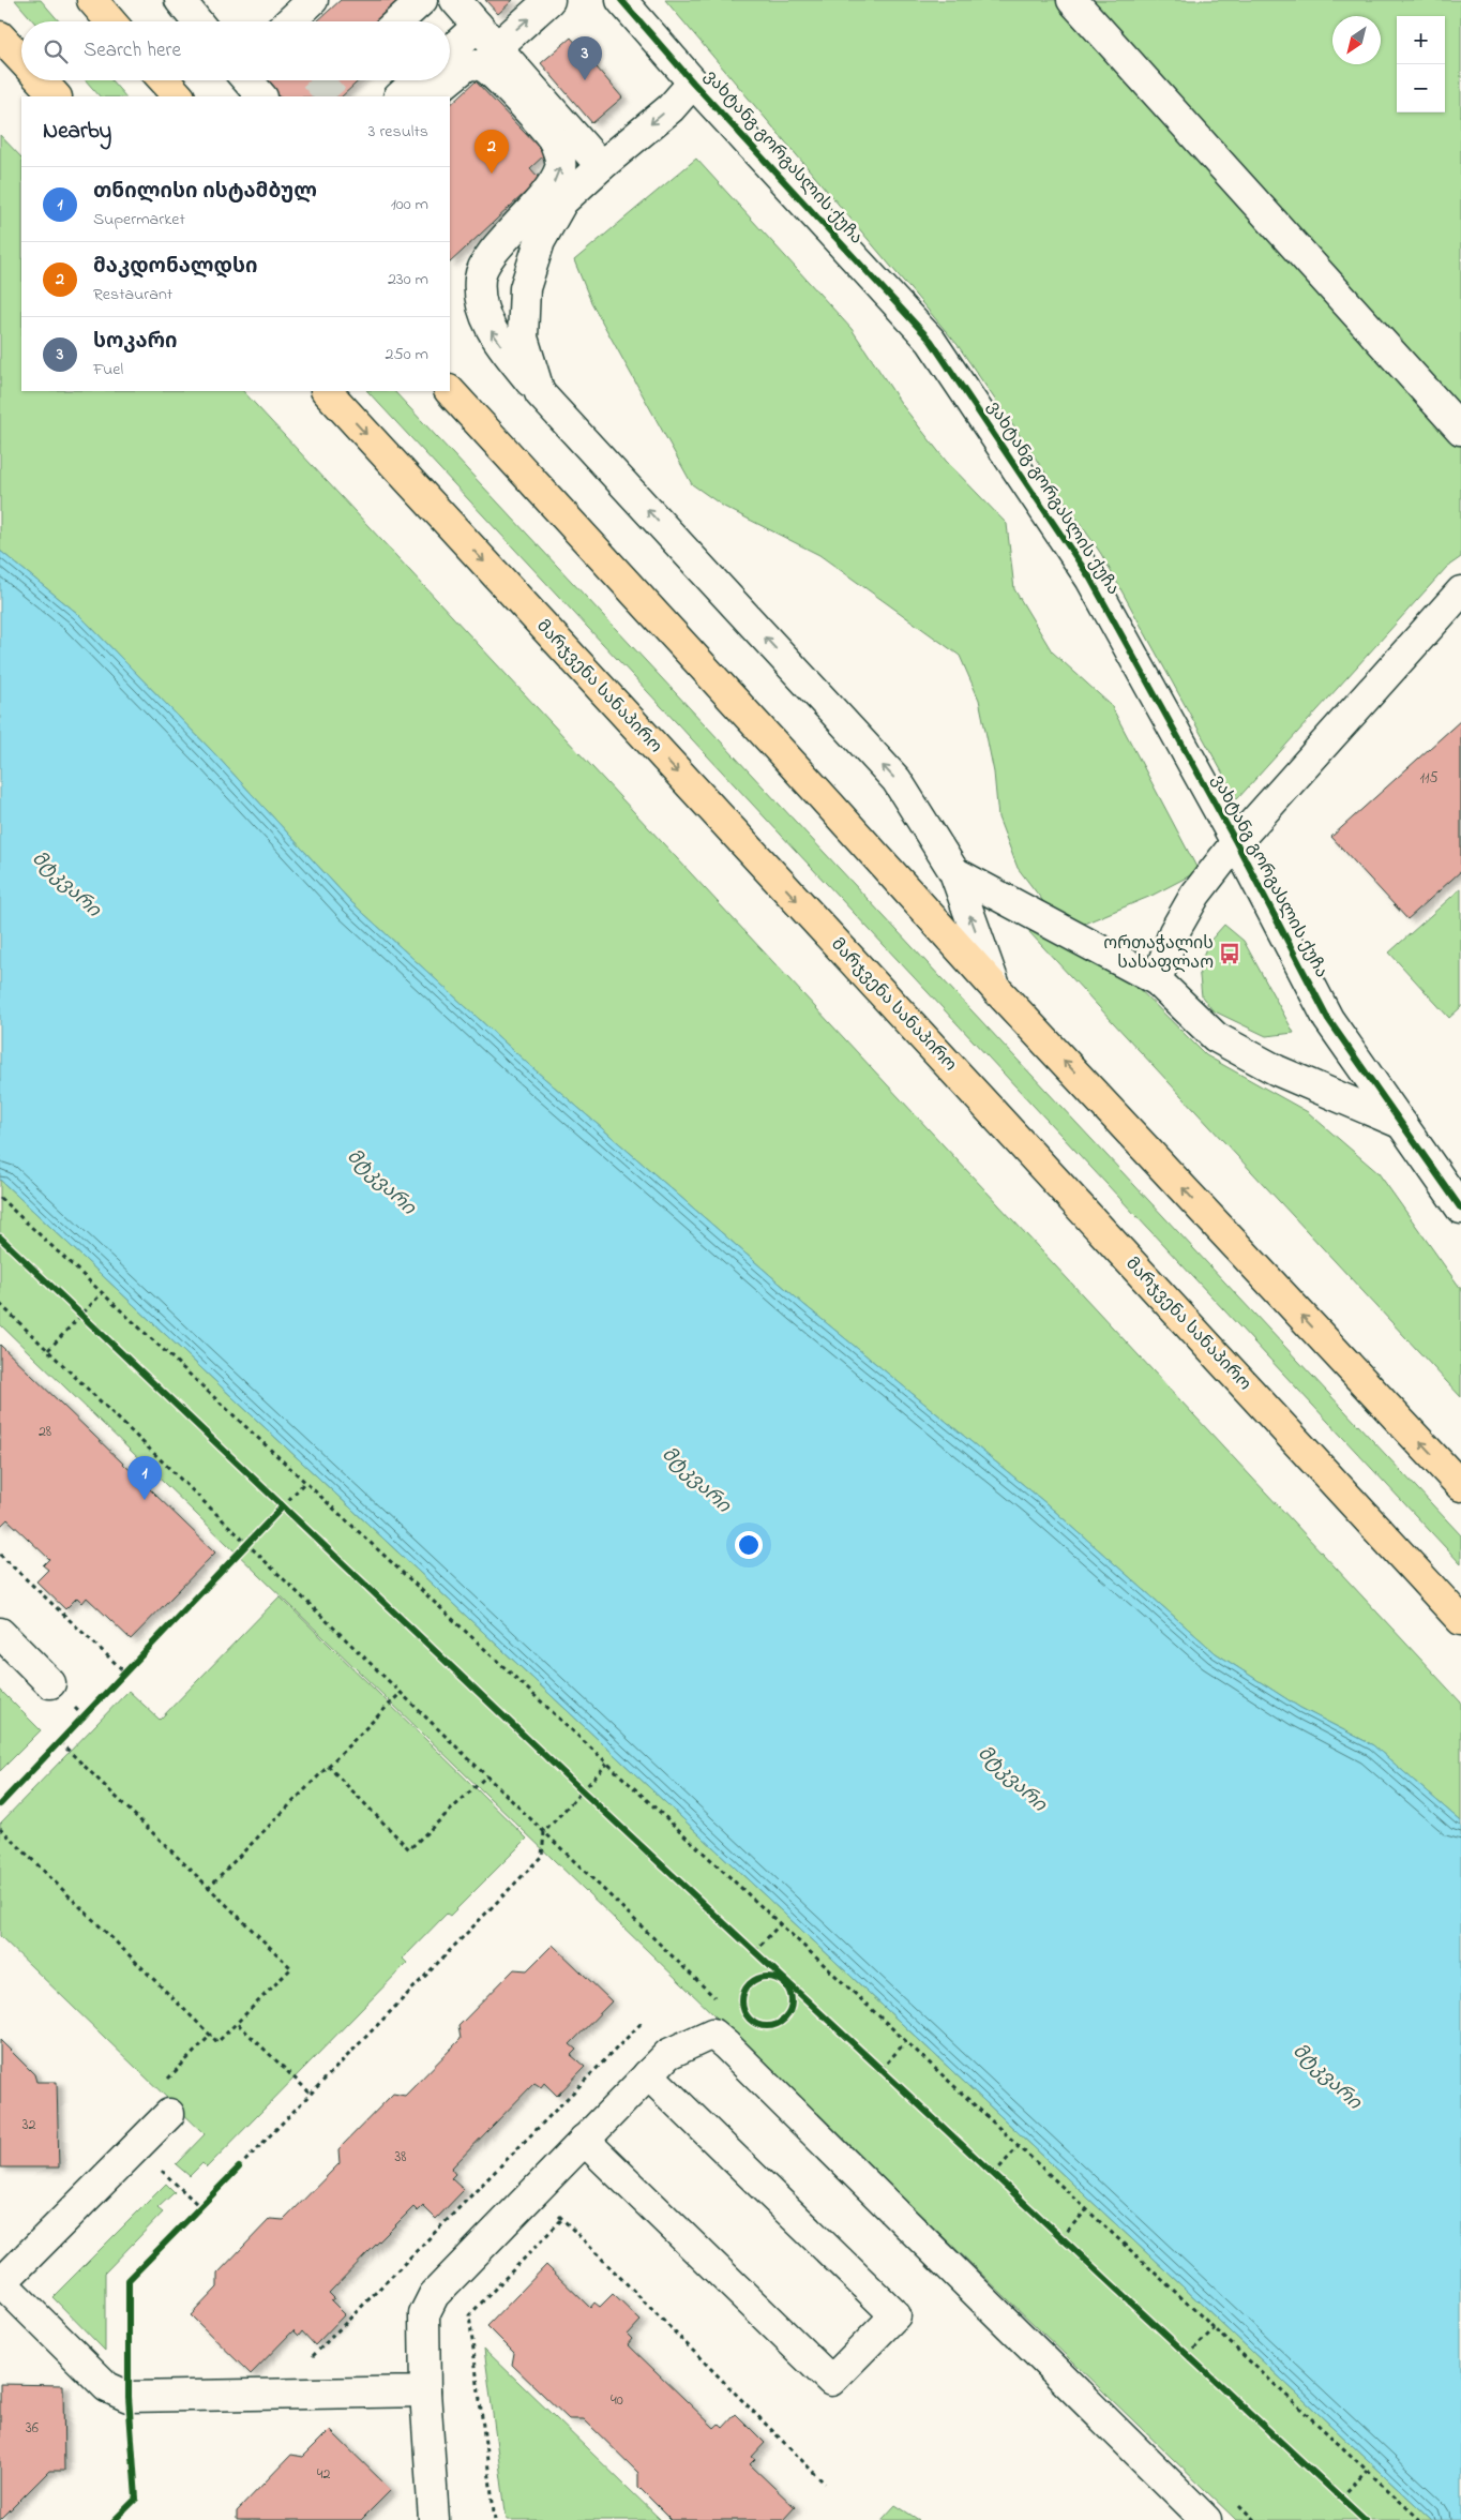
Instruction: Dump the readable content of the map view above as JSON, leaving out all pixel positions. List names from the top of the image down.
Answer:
{
  "streets": {
    "highway": ["მარჯვენა სანაპირო"],
    "street": ["ვახტანგ გორგასლის ქუჩა"]
  },
  "water": ["მტკვარი"],
  "places": {
    "bus stop": ["ორთაჭალის სასაფლაო"]
  },
  "house_numbers": [
    "115",
    "28",
    "32",
    "38",
    "40",
    "36",
    "42"
  ],
  "north": "bottom left",
  "page": {
    "map_buttons": ["+", "−"],
    "search": "Search here",
    "pins": ["3", "2", "1"],
    "heading": ["Nearby", "3 results"],
    "list": [
      {
        "mark": "1",
        "name": "თნილისი ისტამბულ",
        "note": "Supermarket",
        "value": "100 m"
      },
      {
        "mark": "2",
        "name": "მაკდონალდსი",
        "note": "Restaurant",
        "value": "230 m"
      },
      {
        "mark": "3",
        "name": "სოკარი",
        "note": "Fuel",
        "value": "250 m"
      }
    ]
  }
}
